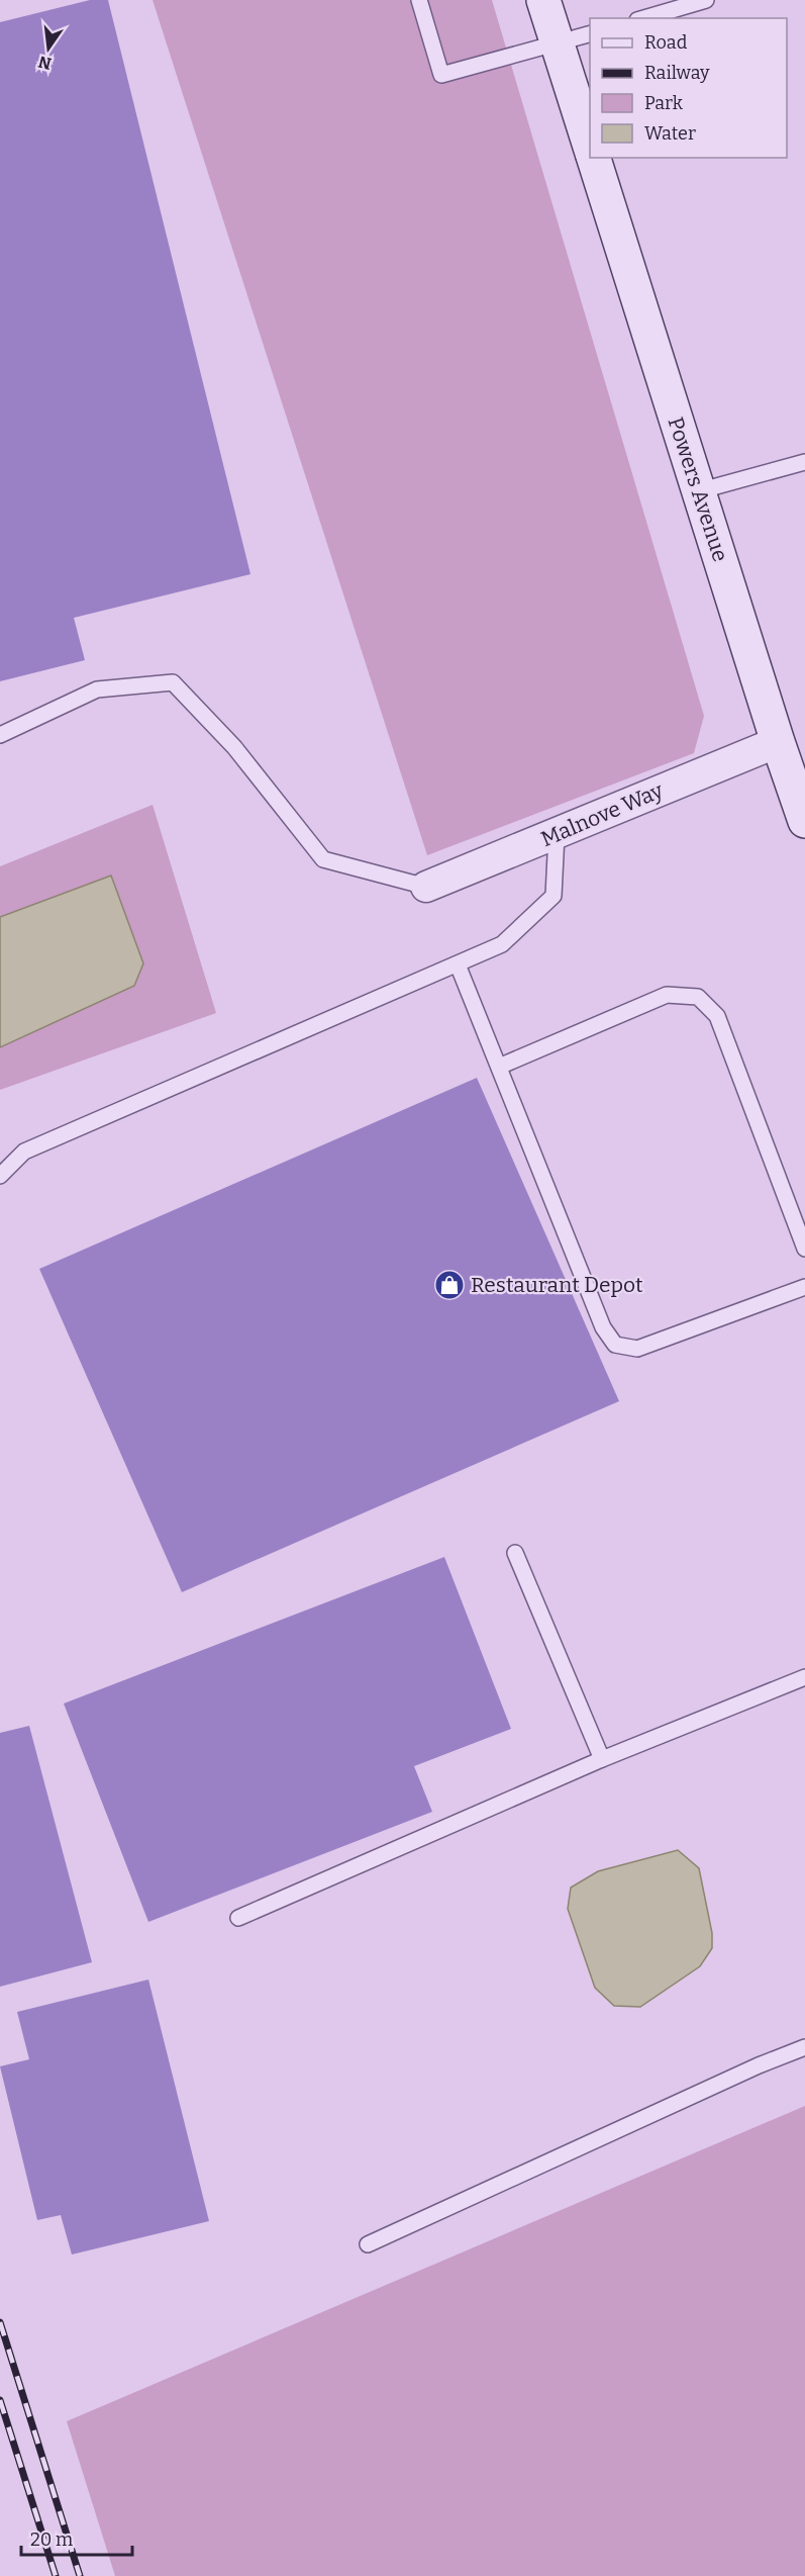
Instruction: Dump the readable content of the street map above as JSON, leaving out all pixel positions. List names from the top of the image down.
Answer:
{
  "streets": {
    "street": ["Powers Avenue", "Malnove Way"]
  },
  "crossings": [
    ["Powers Avenue", "Malnove Way"]
  ],
  "places": {
    "shop": ["Restaurant Depot"]
  },
  "legend": [
    "Road",
    "Railway",
    "Park",
    "Water"
  ],
  "scale_bar": "20 m",
  "north": "bottom"
}
